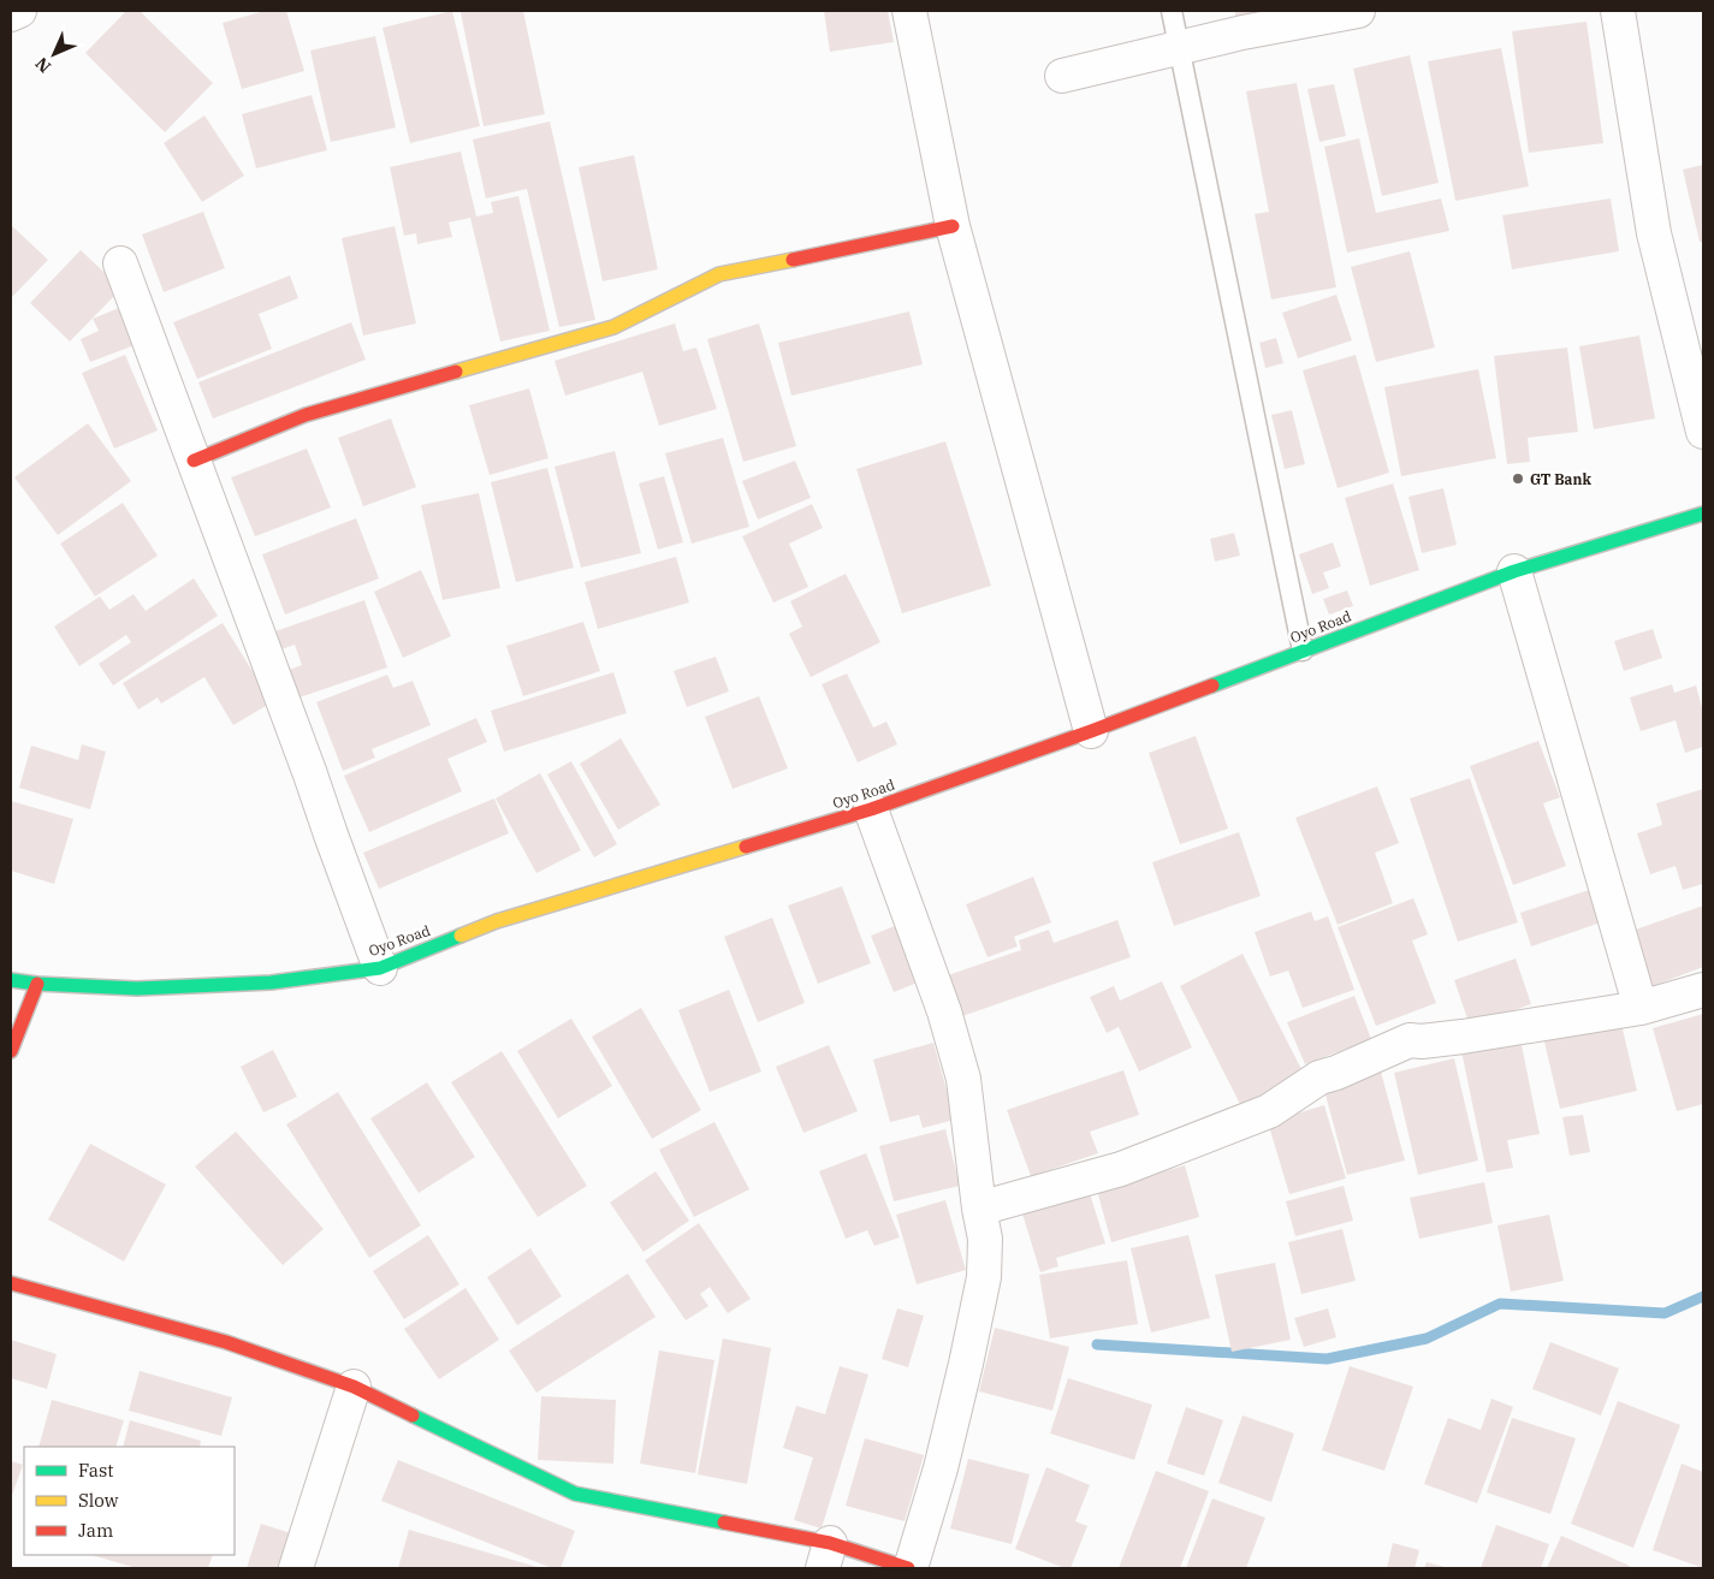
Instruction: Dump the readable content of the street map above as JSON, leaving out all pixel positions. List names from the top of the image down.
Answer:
{
  "streets": {
    "main road": ["Oyo Road"]
  },
  "places": ["GT Bank"],
  "legend": ["Fast", "Slow", "Jam"],
  "north": "bottom left"
}
